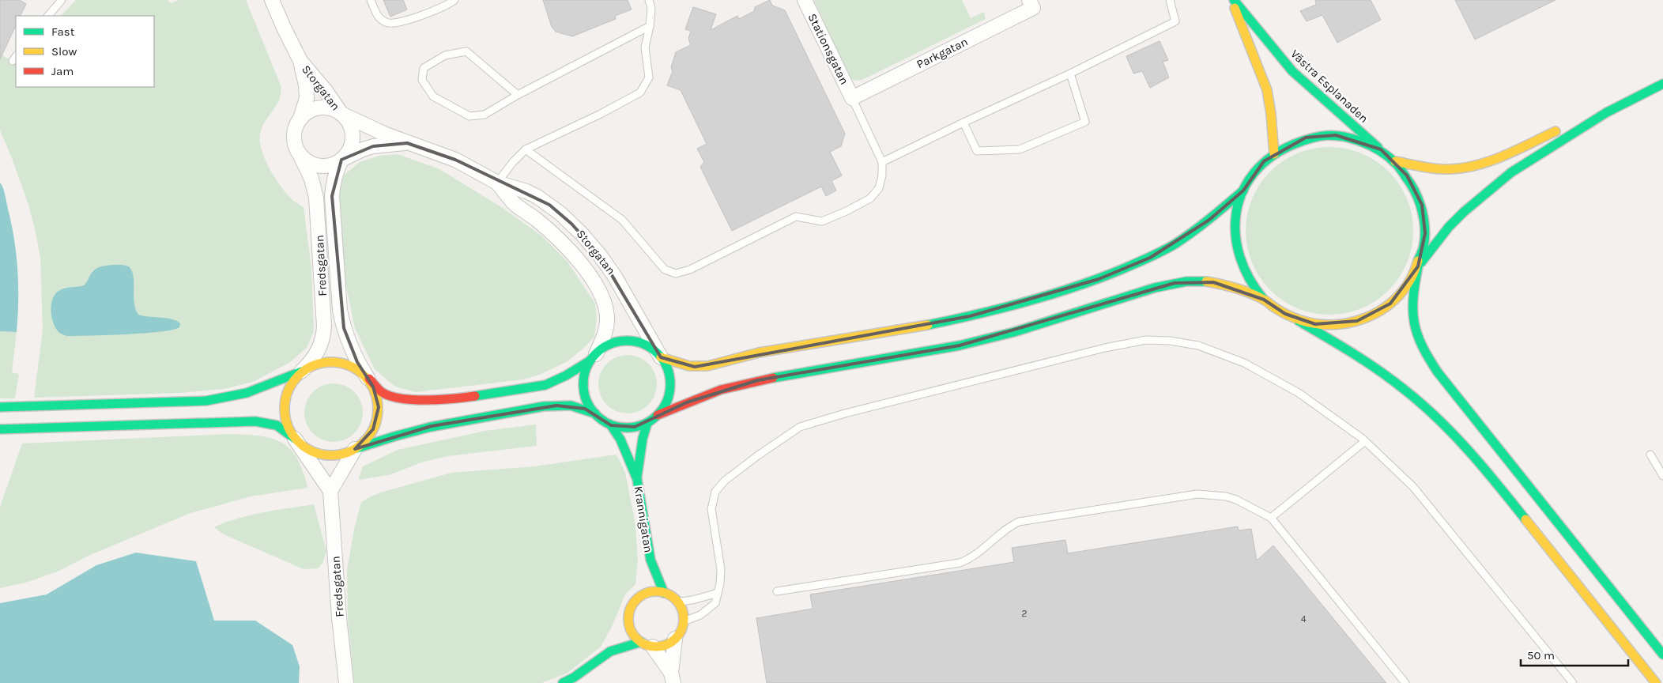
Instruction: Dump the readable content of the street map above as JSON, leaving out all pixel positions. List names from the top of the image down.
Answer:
{
  "streets": {
    "main road": ["Västra Esplanaden", "Krannigatan"],
    "street": [
      "Stationsgatan",
      "Parkgatan",
      "Storgatan",
      "Fredsgatan"
    ]
  },
  "crossings": [
    ["Stationsgatan", "Parkgatan"],
    ["Storgatan", "Fredsgatan"],
    ["Storgatan", "Krannigatan"]
  ],
  "house_numbers": ["2", "4"],
  "legend": ["Fast", "Slow", "Jam"],
  "scale_bar": "50 m"
}
